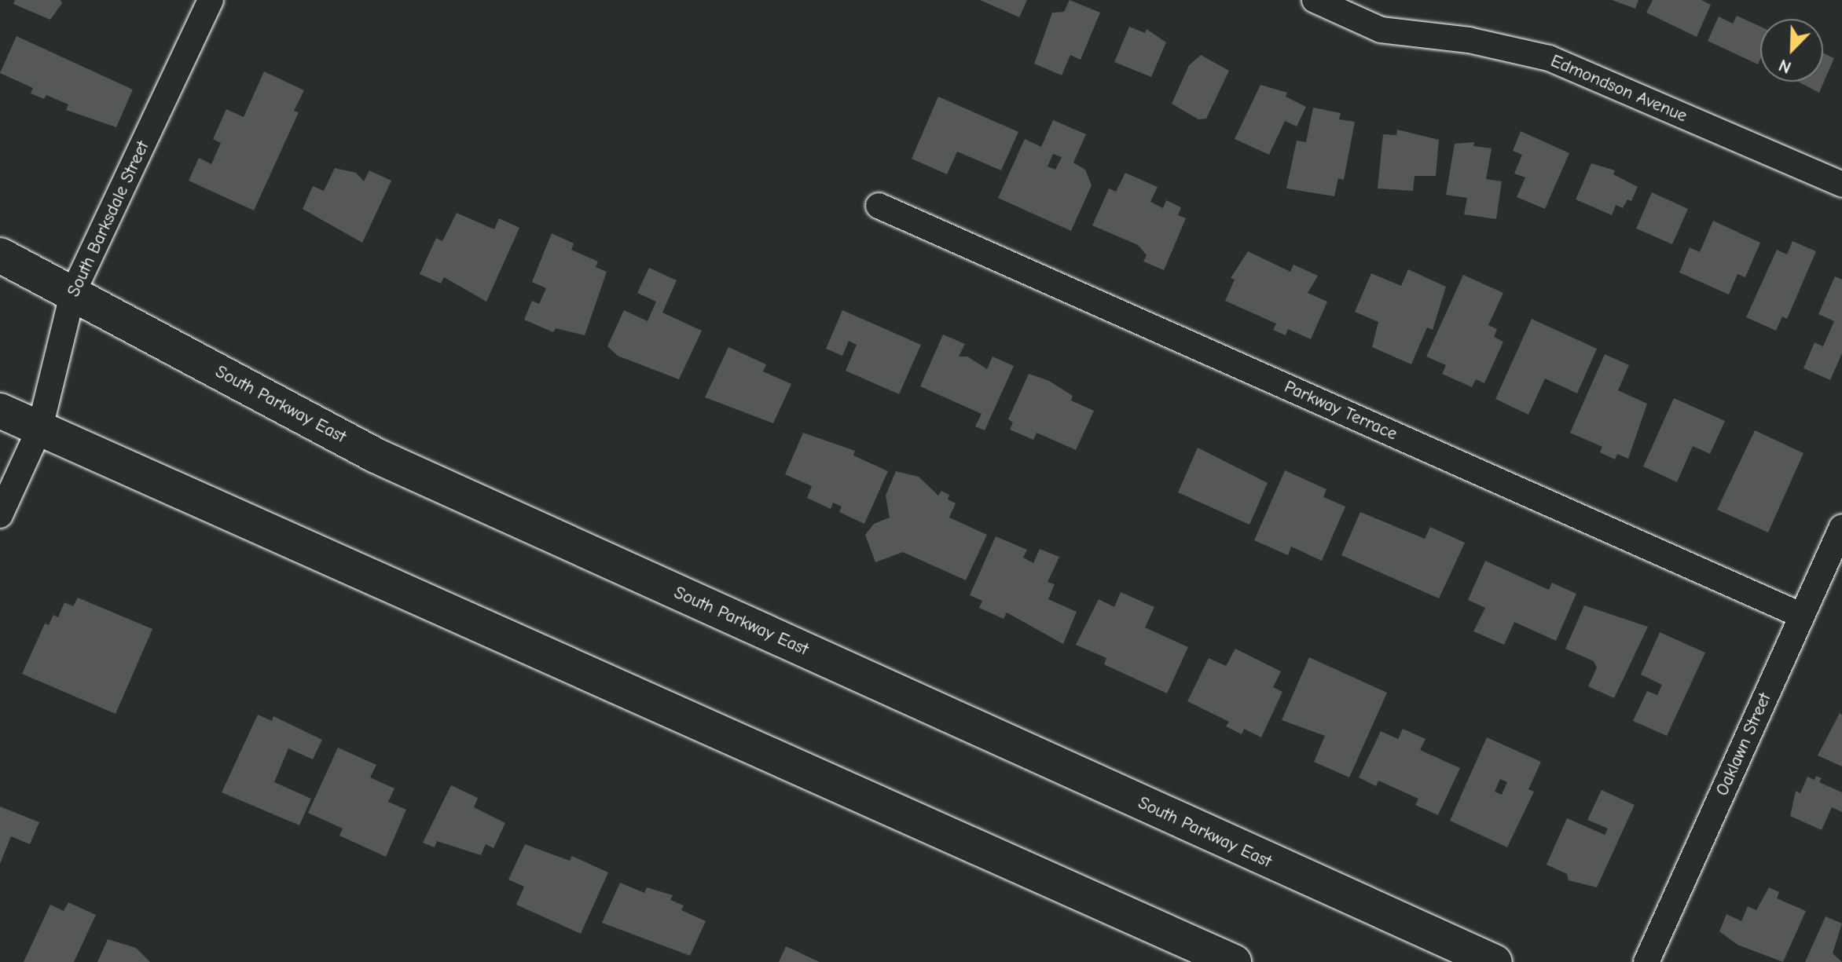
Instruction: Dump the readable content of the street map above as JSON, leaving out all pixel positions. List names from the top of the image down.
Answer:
{
  "streets": {
    "main road": ["South Parkway East"],
    "street": [
      "Edmondson Avenue",
      "South Barksdale Street",
      "Parkway Terrace",
      "Oaklawn Street"
    ]
  },
  "crossings": [
    ["South Barksdale Street", "South Parkway East"],
    ["Parkway Terrace", "Oaklawn Street"]
  ],
  "north": "bottom left"
}
